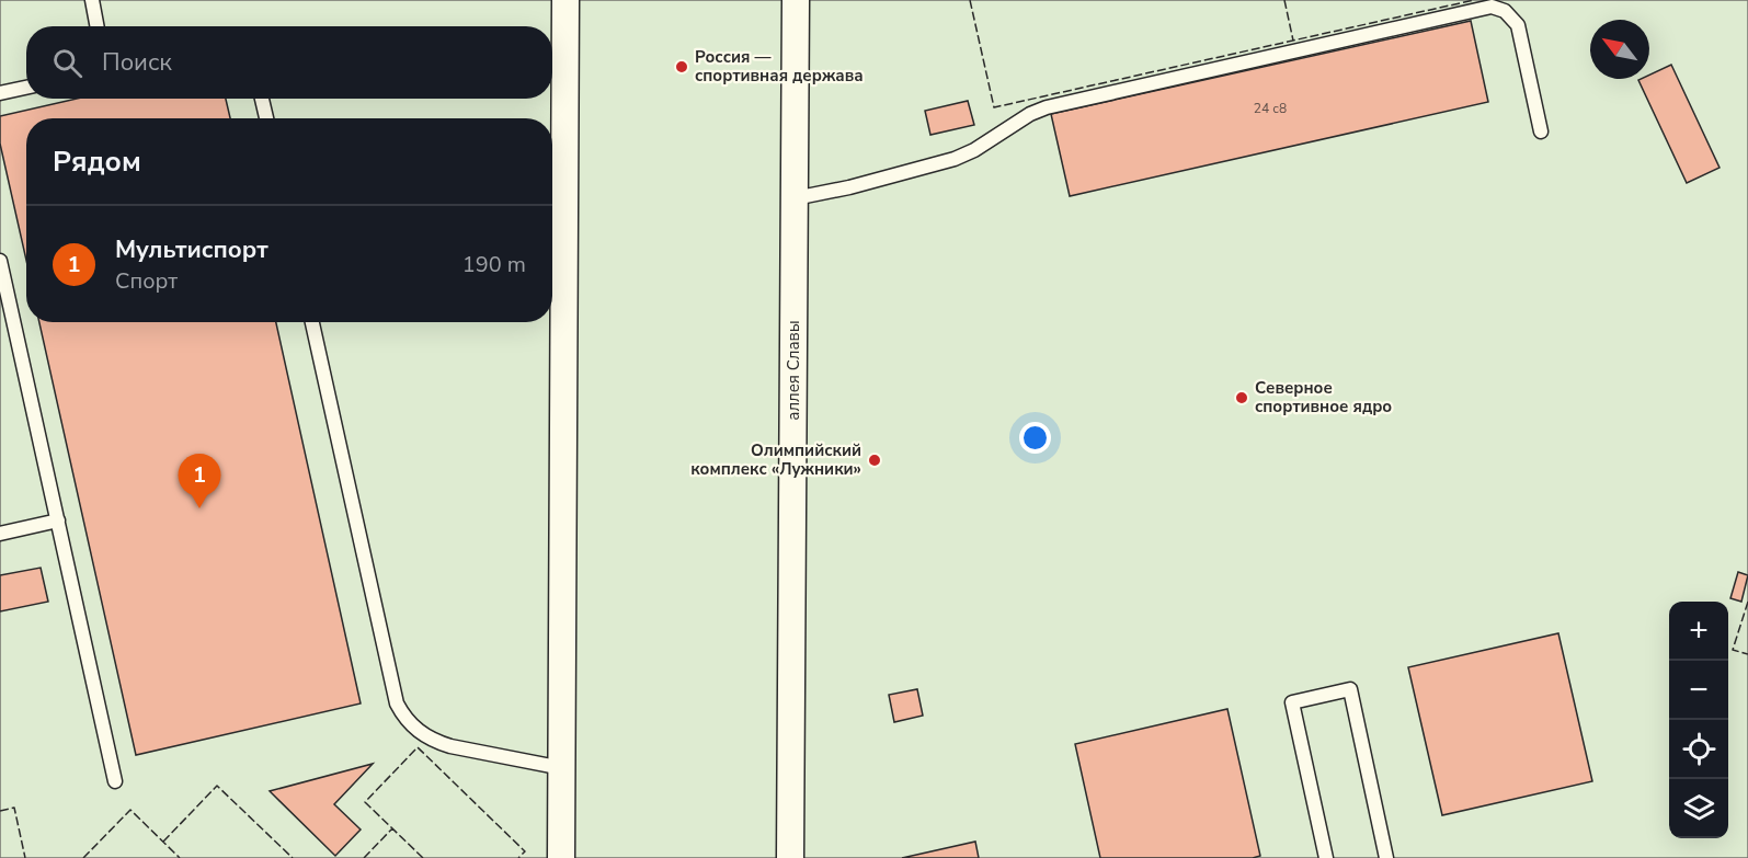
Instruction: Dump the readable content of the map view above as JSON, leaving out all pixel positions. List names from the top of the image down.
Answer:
{
  "streets": {
    "street": ["аллея Славы"]
  },
  "places": ["Россия — спортивная держава", "Северное спортивное ядро", "Олимпийский комплекс «Лужники»"],
  "house_numbers": ["24 с8"],
  "north": "top left",
  "page": {
    "search": "Поиск",
    "heading": "Рядом",
    "list": [
      {
        "mark": "1",
        "name": "Мультиспорт",
        "note": "Спорт",
        "value": "190 m"
      }
    ],
    "pins": "1",
    "map_buttons": ["+", "−"]
  }
}
